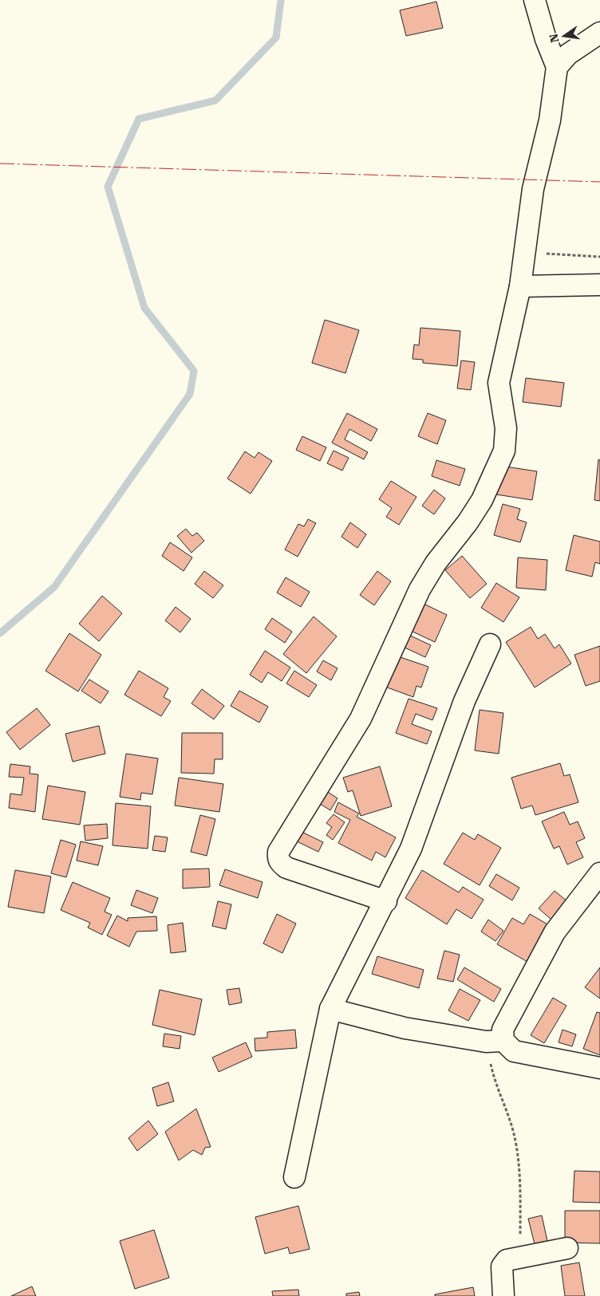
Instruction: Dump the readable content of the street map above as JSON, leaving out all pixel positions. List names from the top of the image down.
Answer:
{
  "north": "left"
}
